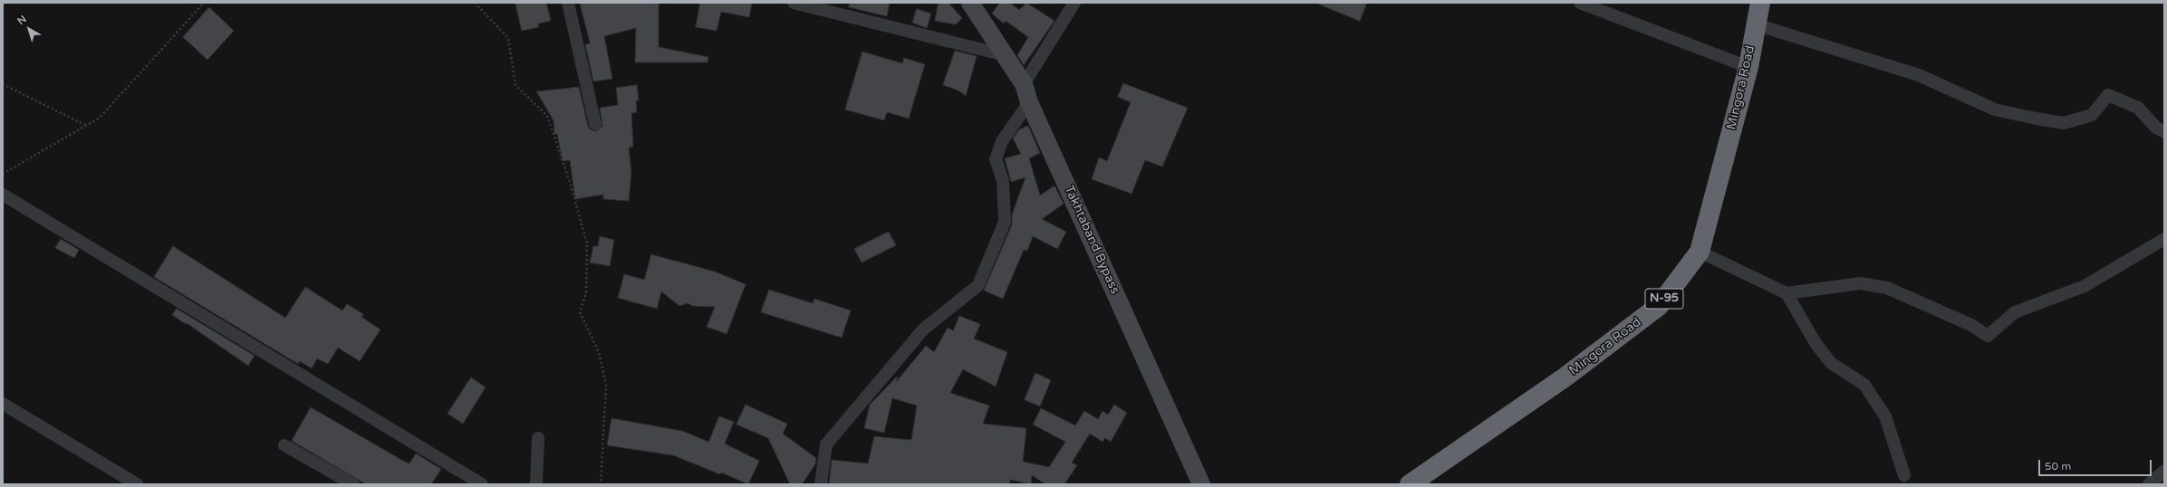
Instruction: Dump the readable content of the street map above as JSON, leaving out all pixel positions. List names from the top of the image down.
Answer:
{
  "streets": {
    "highway": ["Mingora Road", "N-95"],
    "main road": ["Takhtaband Bypass"]
  },
  "scale_bar": "50 m",
  "north": "top left"
}
